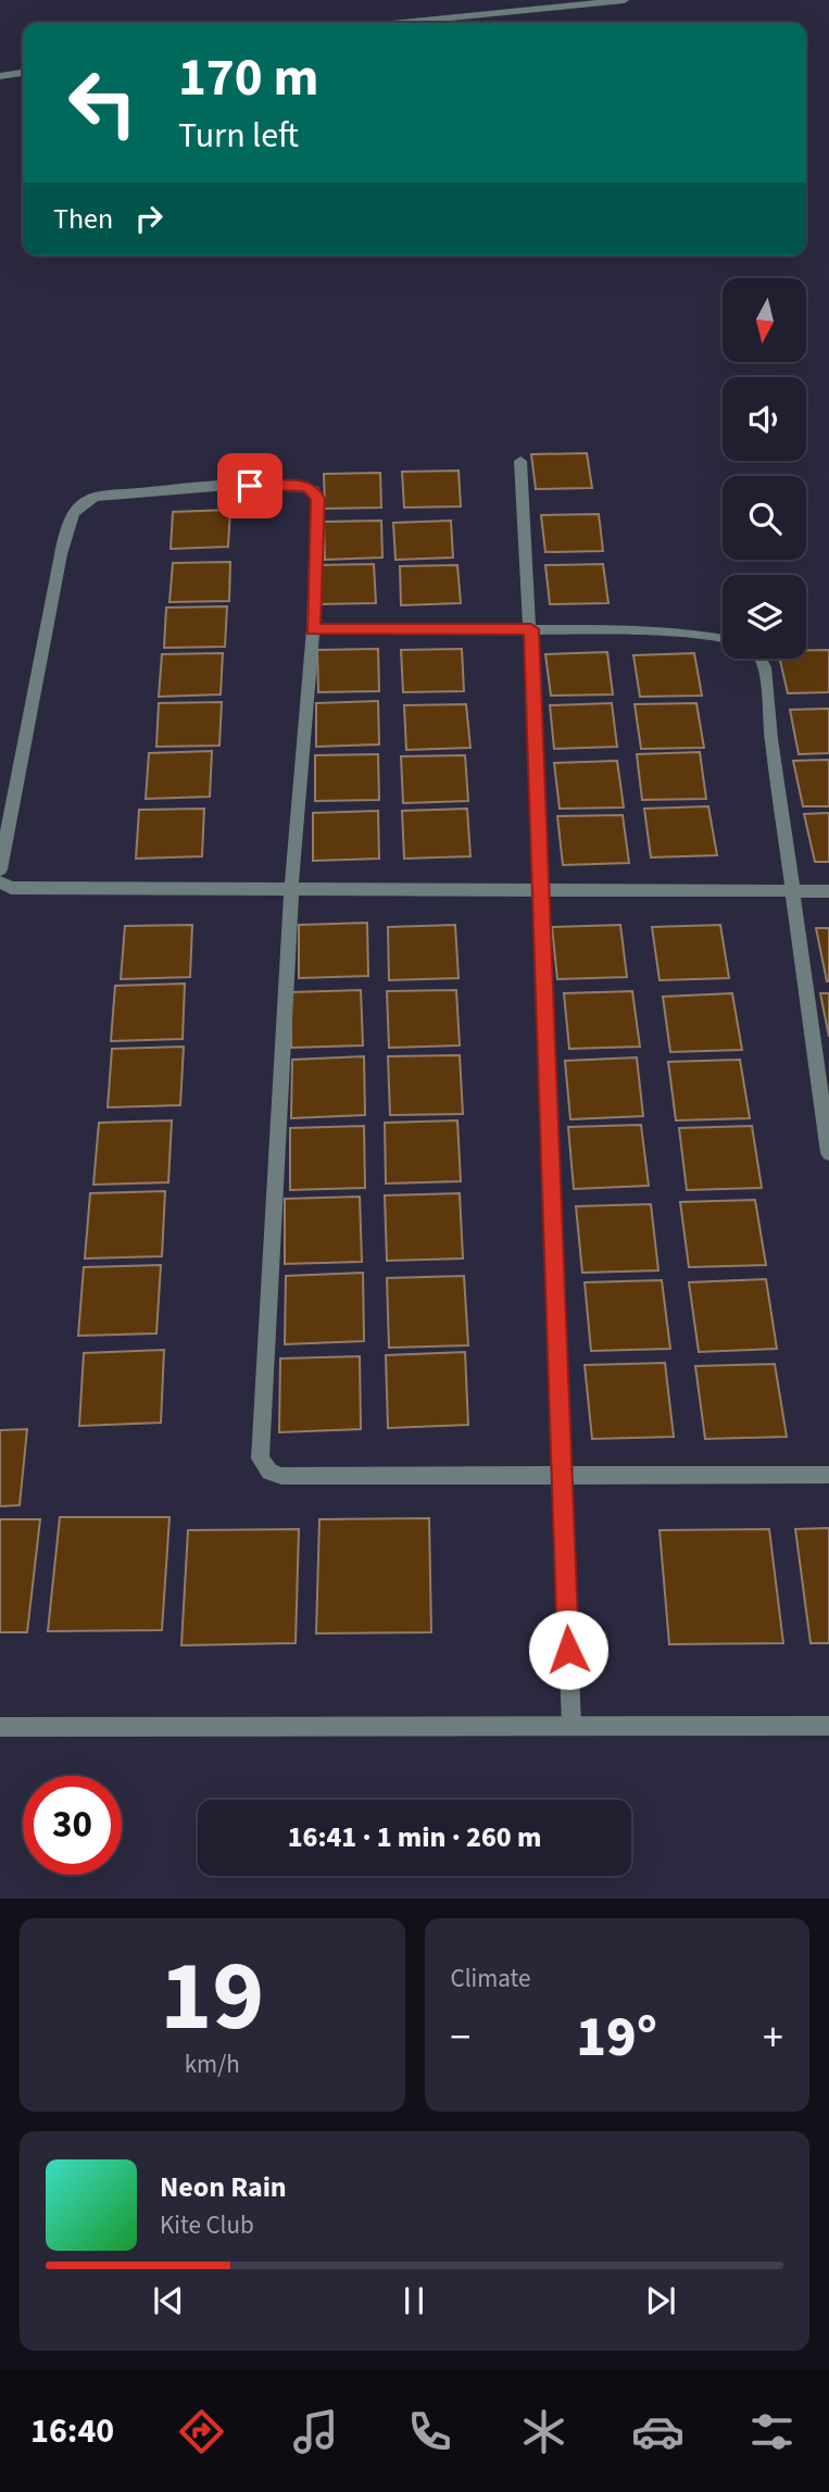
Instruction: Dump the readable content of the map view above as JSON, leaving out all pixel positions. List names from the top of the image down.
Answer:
{
  "north": "bottom",
  "page": {
    "turn": ["170 m", "Turn left"],
    "then": "Then",
    "limit": "30",
    "trip": "16:41 · 1 min · 260 m",
    "tile": [
      ["19", "km/h"],
      "Climate"
    ],
    "heat": ["−", "19°", "+"],
    "song": ["Neon Rain", "Kite Club"],
    "tabs": "16:40"
  }
}
